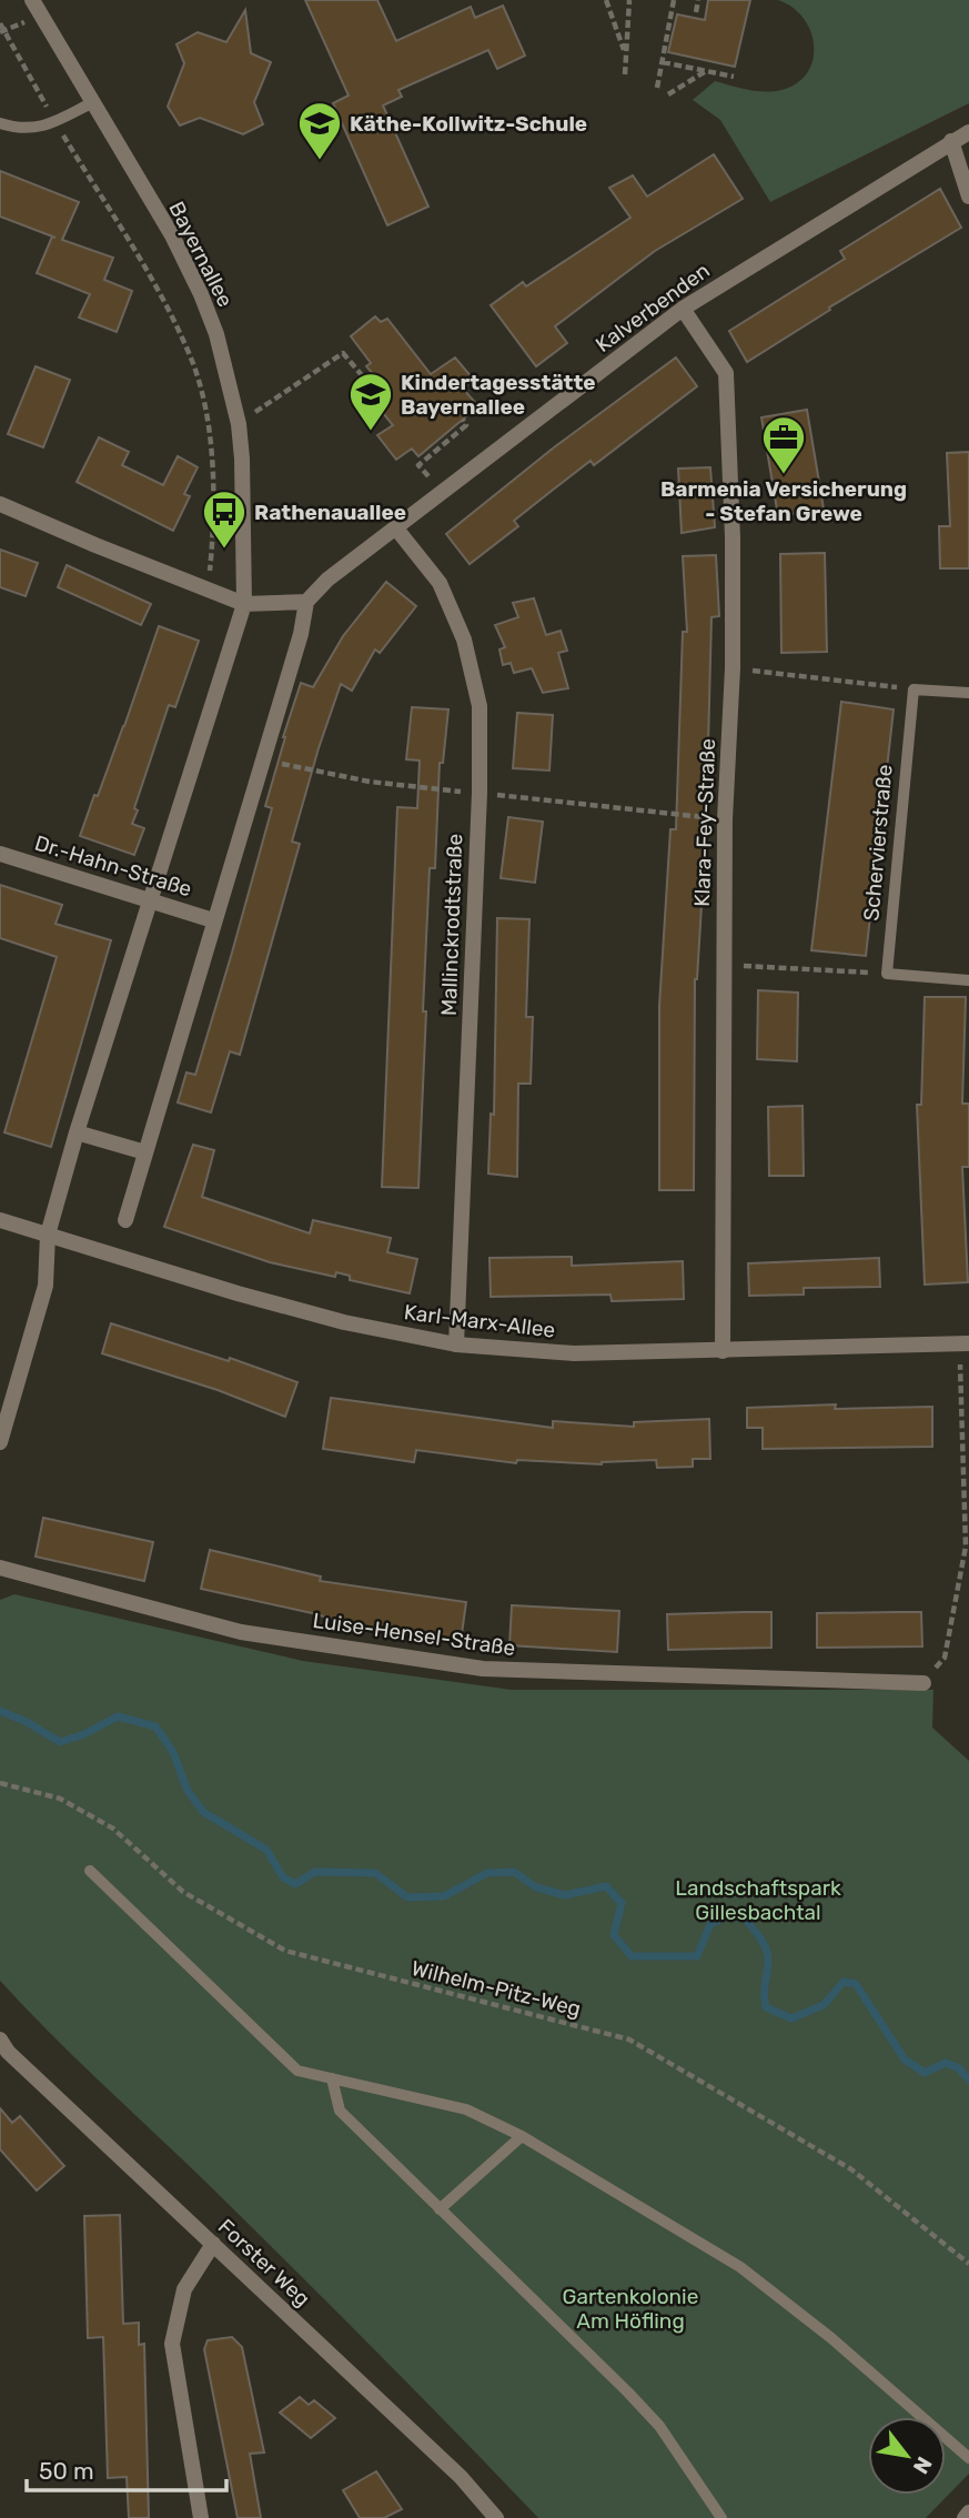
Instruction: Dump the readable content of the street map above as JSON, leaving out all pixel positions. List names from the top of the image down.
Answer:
{
  "streets": {
    "street": [
      "Bayernallee",
      "Kalverbenden",
      "Klara-Fey-Straße",
      "Dr.-Hahn-Straße",
      "Mallinckrodtstraße",
      "Karl-Marx-Allee",
      "Luise-Hensel-Straße",
      "Forster Weg"
    ],
    "lane": ["Schervierstraße"],
    "path": ["Wilhelm-Pitz-Weg"]
  },
  "crossings": [
    ["Kalverbenden", "Klara-Fey-Straße"],
    ["Kalverbenden", "Mallinckrodtstraße"],
    ["Klara-Fey-Straße", "Karl-Marx-Allee"],
    ["Mallinckrodtstraße", "Karl-Marx-Allee"]
  ],
  "parks": ["Landschaftspark Gillesbachtal", "Gartenkolonie Am Höfling"],
  "places": {
    "school or university": ["Käthe-Kollwitz-Schule", "Kindertagesstätte Bayernallee"],
    "office": ["Barmenia Versicherung - Stefan Grewe"],
    "bus stop": ["Rathenauallee"]
  },
  "scale_bar": "50 m",
  "north": "bottom right"
}
